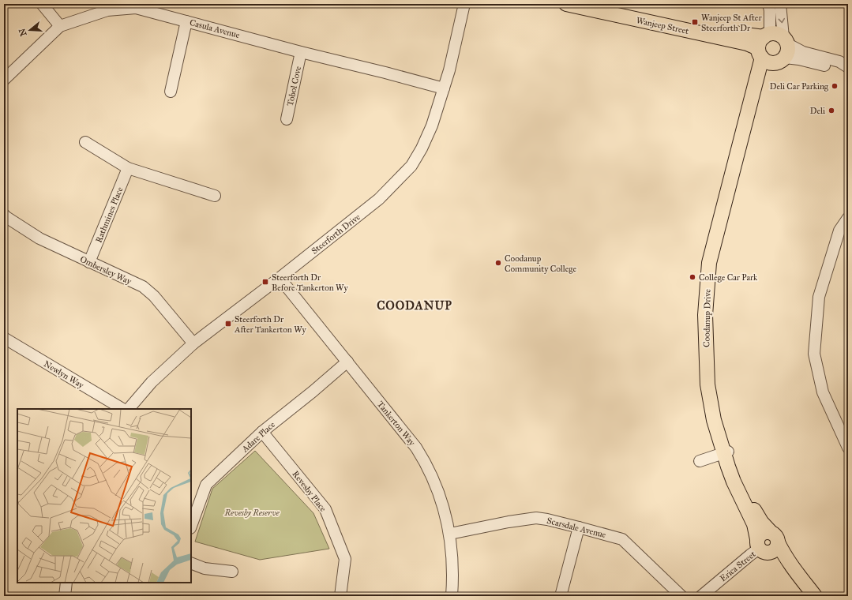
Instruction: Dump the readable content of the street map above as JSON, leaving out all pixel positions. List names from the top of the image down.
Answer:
{
  "streets": {
    "main road": ["Wanjeep Street", "Coodanup Drive"],
    "street": [
      "Casula Avenue",
      "Tobol Cove",
      "Rathmines Place",
      "Steerforth Drive",
      "Ombersley Way",
      "Newlyn Way",
      "Tankerton Way",
      "Adare Place",
      "Revesby Place",
      "Scarsdale Avenue",
      "Erica Street"
    ]
  },
  "crossings": [
    ["Wanjeep Street", "Coodanup Drive"],
    ["Casula Avenue", "Tobol Cove"],
    ["Casula Avenue", "Steerforth Drive"],
    ["Rathmines Place", "Ombersley Way"],
    ["Steerforth Drive", "Ombersley Way"],
    ["Steerforth Drive", "Tankerton Way"],
    ["Coodanup Drive", "Erica Street"],
    ["Tankerton Way", "Adare Place"],
    ["Tankerton Way", "Scarsdale Avenue"],
    ["Adare Place", "Revesby Place"]
  ],
  "districts": ["COODANUP"],
  "parks": ["Revesby Reserve"],
  "places": {
    "transit": ["Wanjeep St After Steerforth Dr", "Steerforth Dr Before Tankerton Wy", "Steerforth Dr After Tankerton Wy"],
    "other": [
      "Deli Car Parking",
      "Deli",
      "Coodanup Community College",
      "College Car Park"
    ]
  },
  "north": "left"
}
